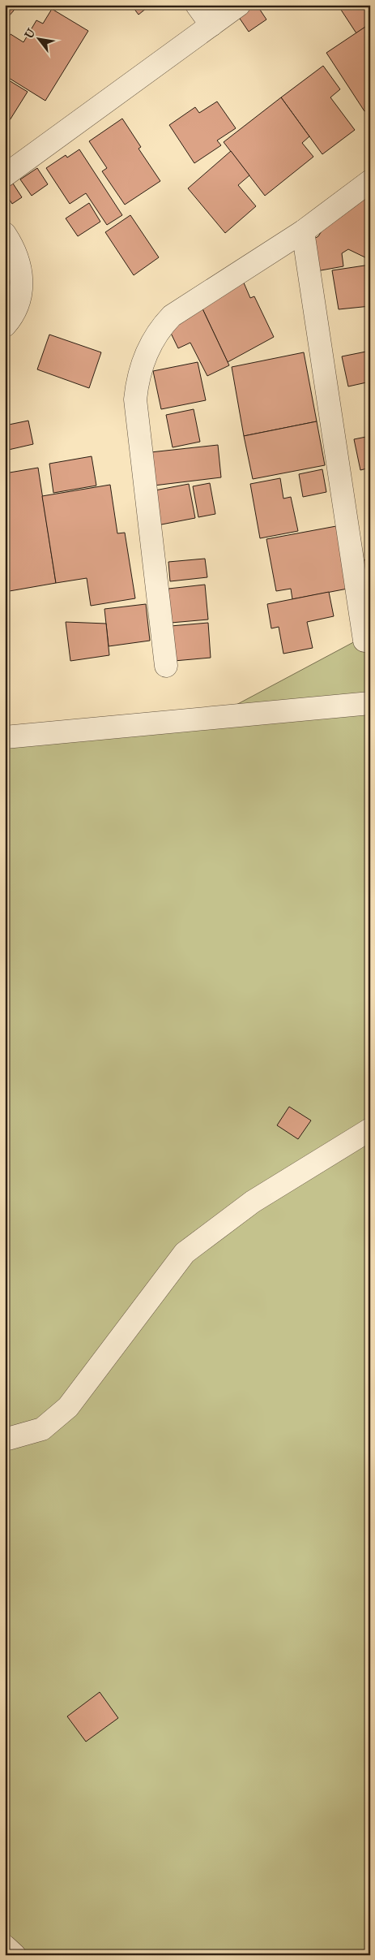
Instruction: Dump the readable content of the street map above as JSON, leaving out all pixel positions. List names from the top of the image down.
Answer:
{
  "north": "top left"
}
